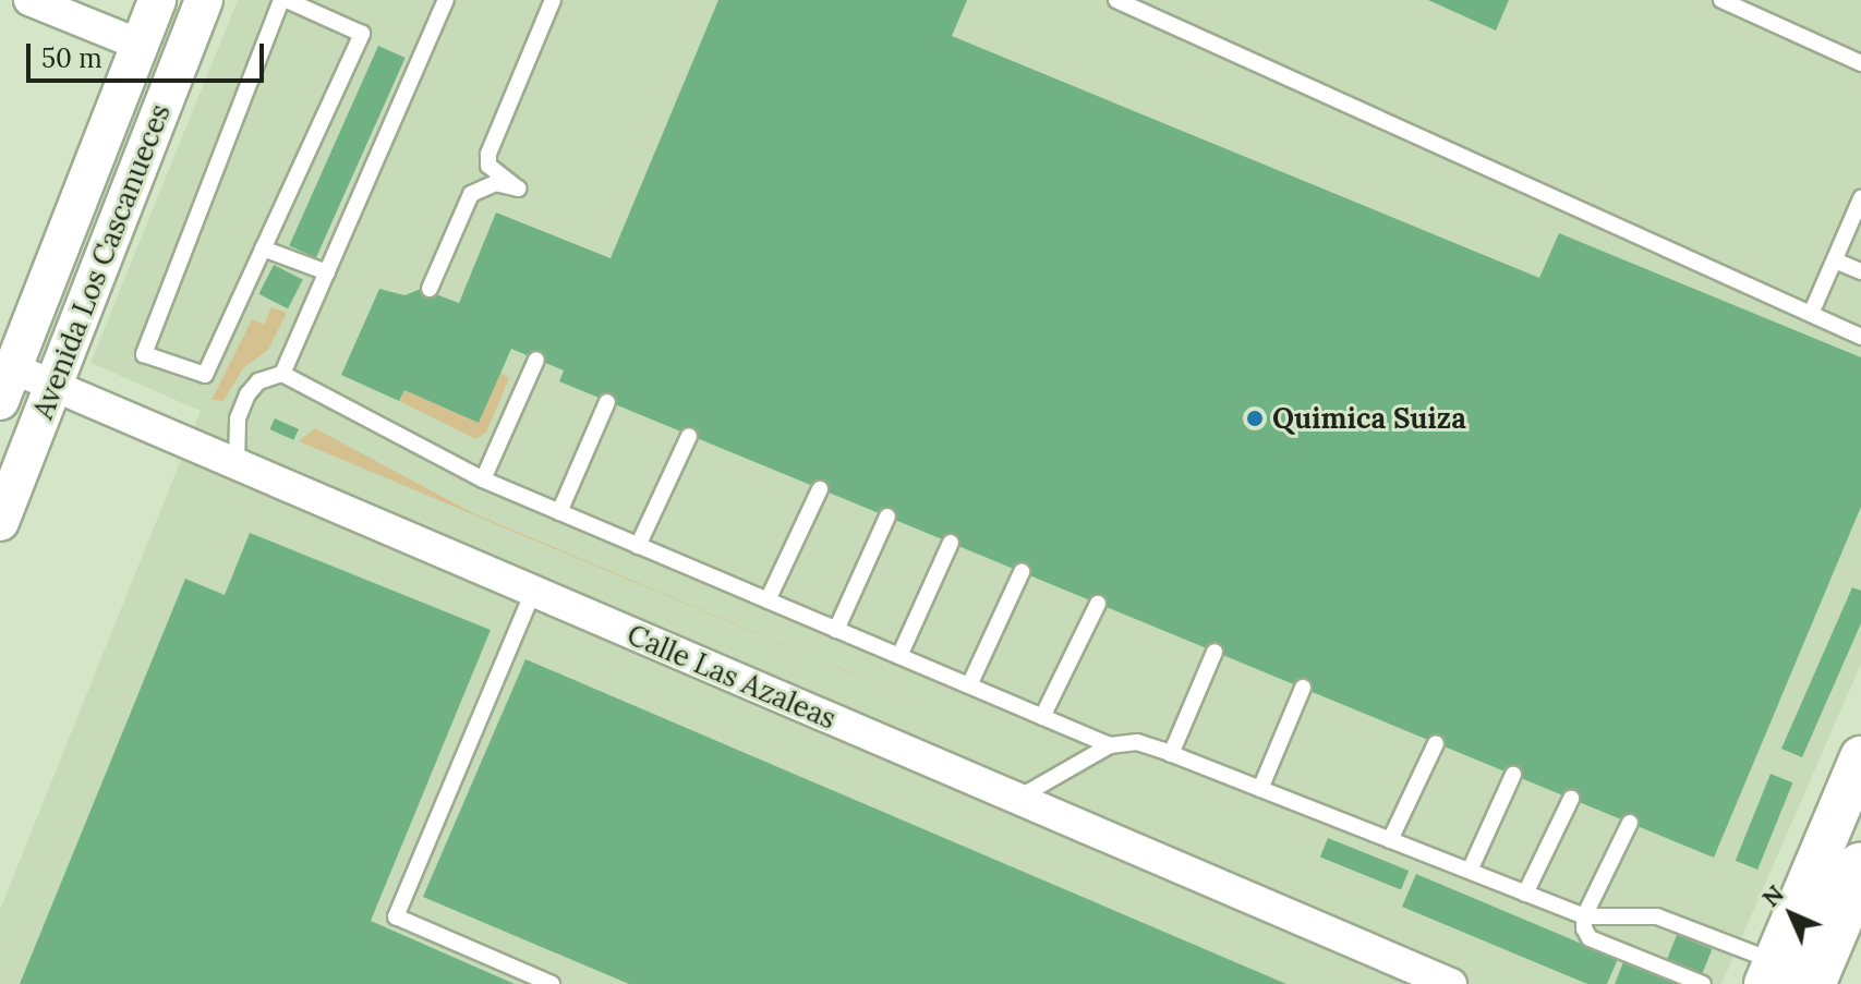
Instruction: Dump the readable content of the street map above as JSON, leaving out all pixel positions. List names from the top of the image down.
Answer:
{
  "streets": {
    "street": ["Avenida Los Cascanueces", "Calle Las Azaleas"]
  },
  "crossings": [
    ["Avenida Los Cascanueces", "Calle Las Azaleas"]
  ],
  "places": ["Quimica Suiza"],
  "scale_bar": "50 m",
  "north": "top left"
}
